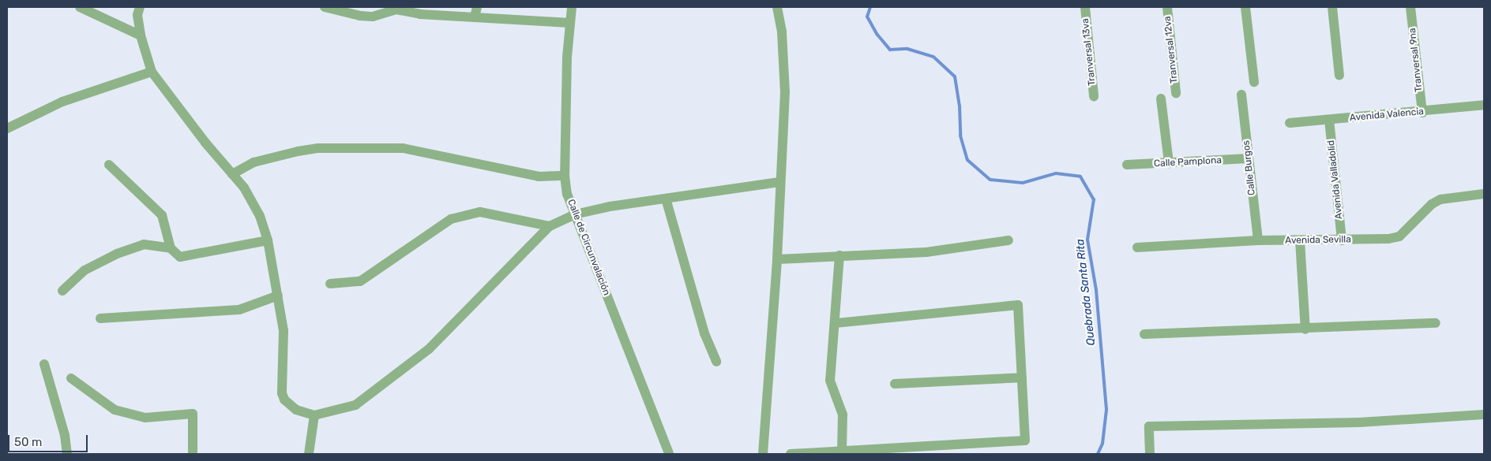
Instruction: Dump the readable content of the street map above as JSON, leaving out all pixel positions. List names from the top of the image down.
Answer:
{
  "streets": {
    "street": [
      "Tranversal 12va",
      "Tranversal 13va",
      "Tranversal 9na",
      "Avenida Valencia",
      "Calle Pamplona",
      "Calle Burgos",
      "Avenida Valladolid",
      "Avenida Sevilla",
      "Calle de Circunvalación"
    ]
  },
  "crossings": [
    ["Tranversal 9na", "Avenida Valencia"],
    ["Avenida Valencia", "Avenida Valladolid"],
    ["Calle Pamplona", "Calle Burgos"],
    ["Calle Burgos", "Avenida Sevilla"],
    ["Avenida Valladolid", "Avenida Sevilla"]
  ],
  "water": ["Quebrada Santa Rita"],
  "scale_bar": "50 m"
}
